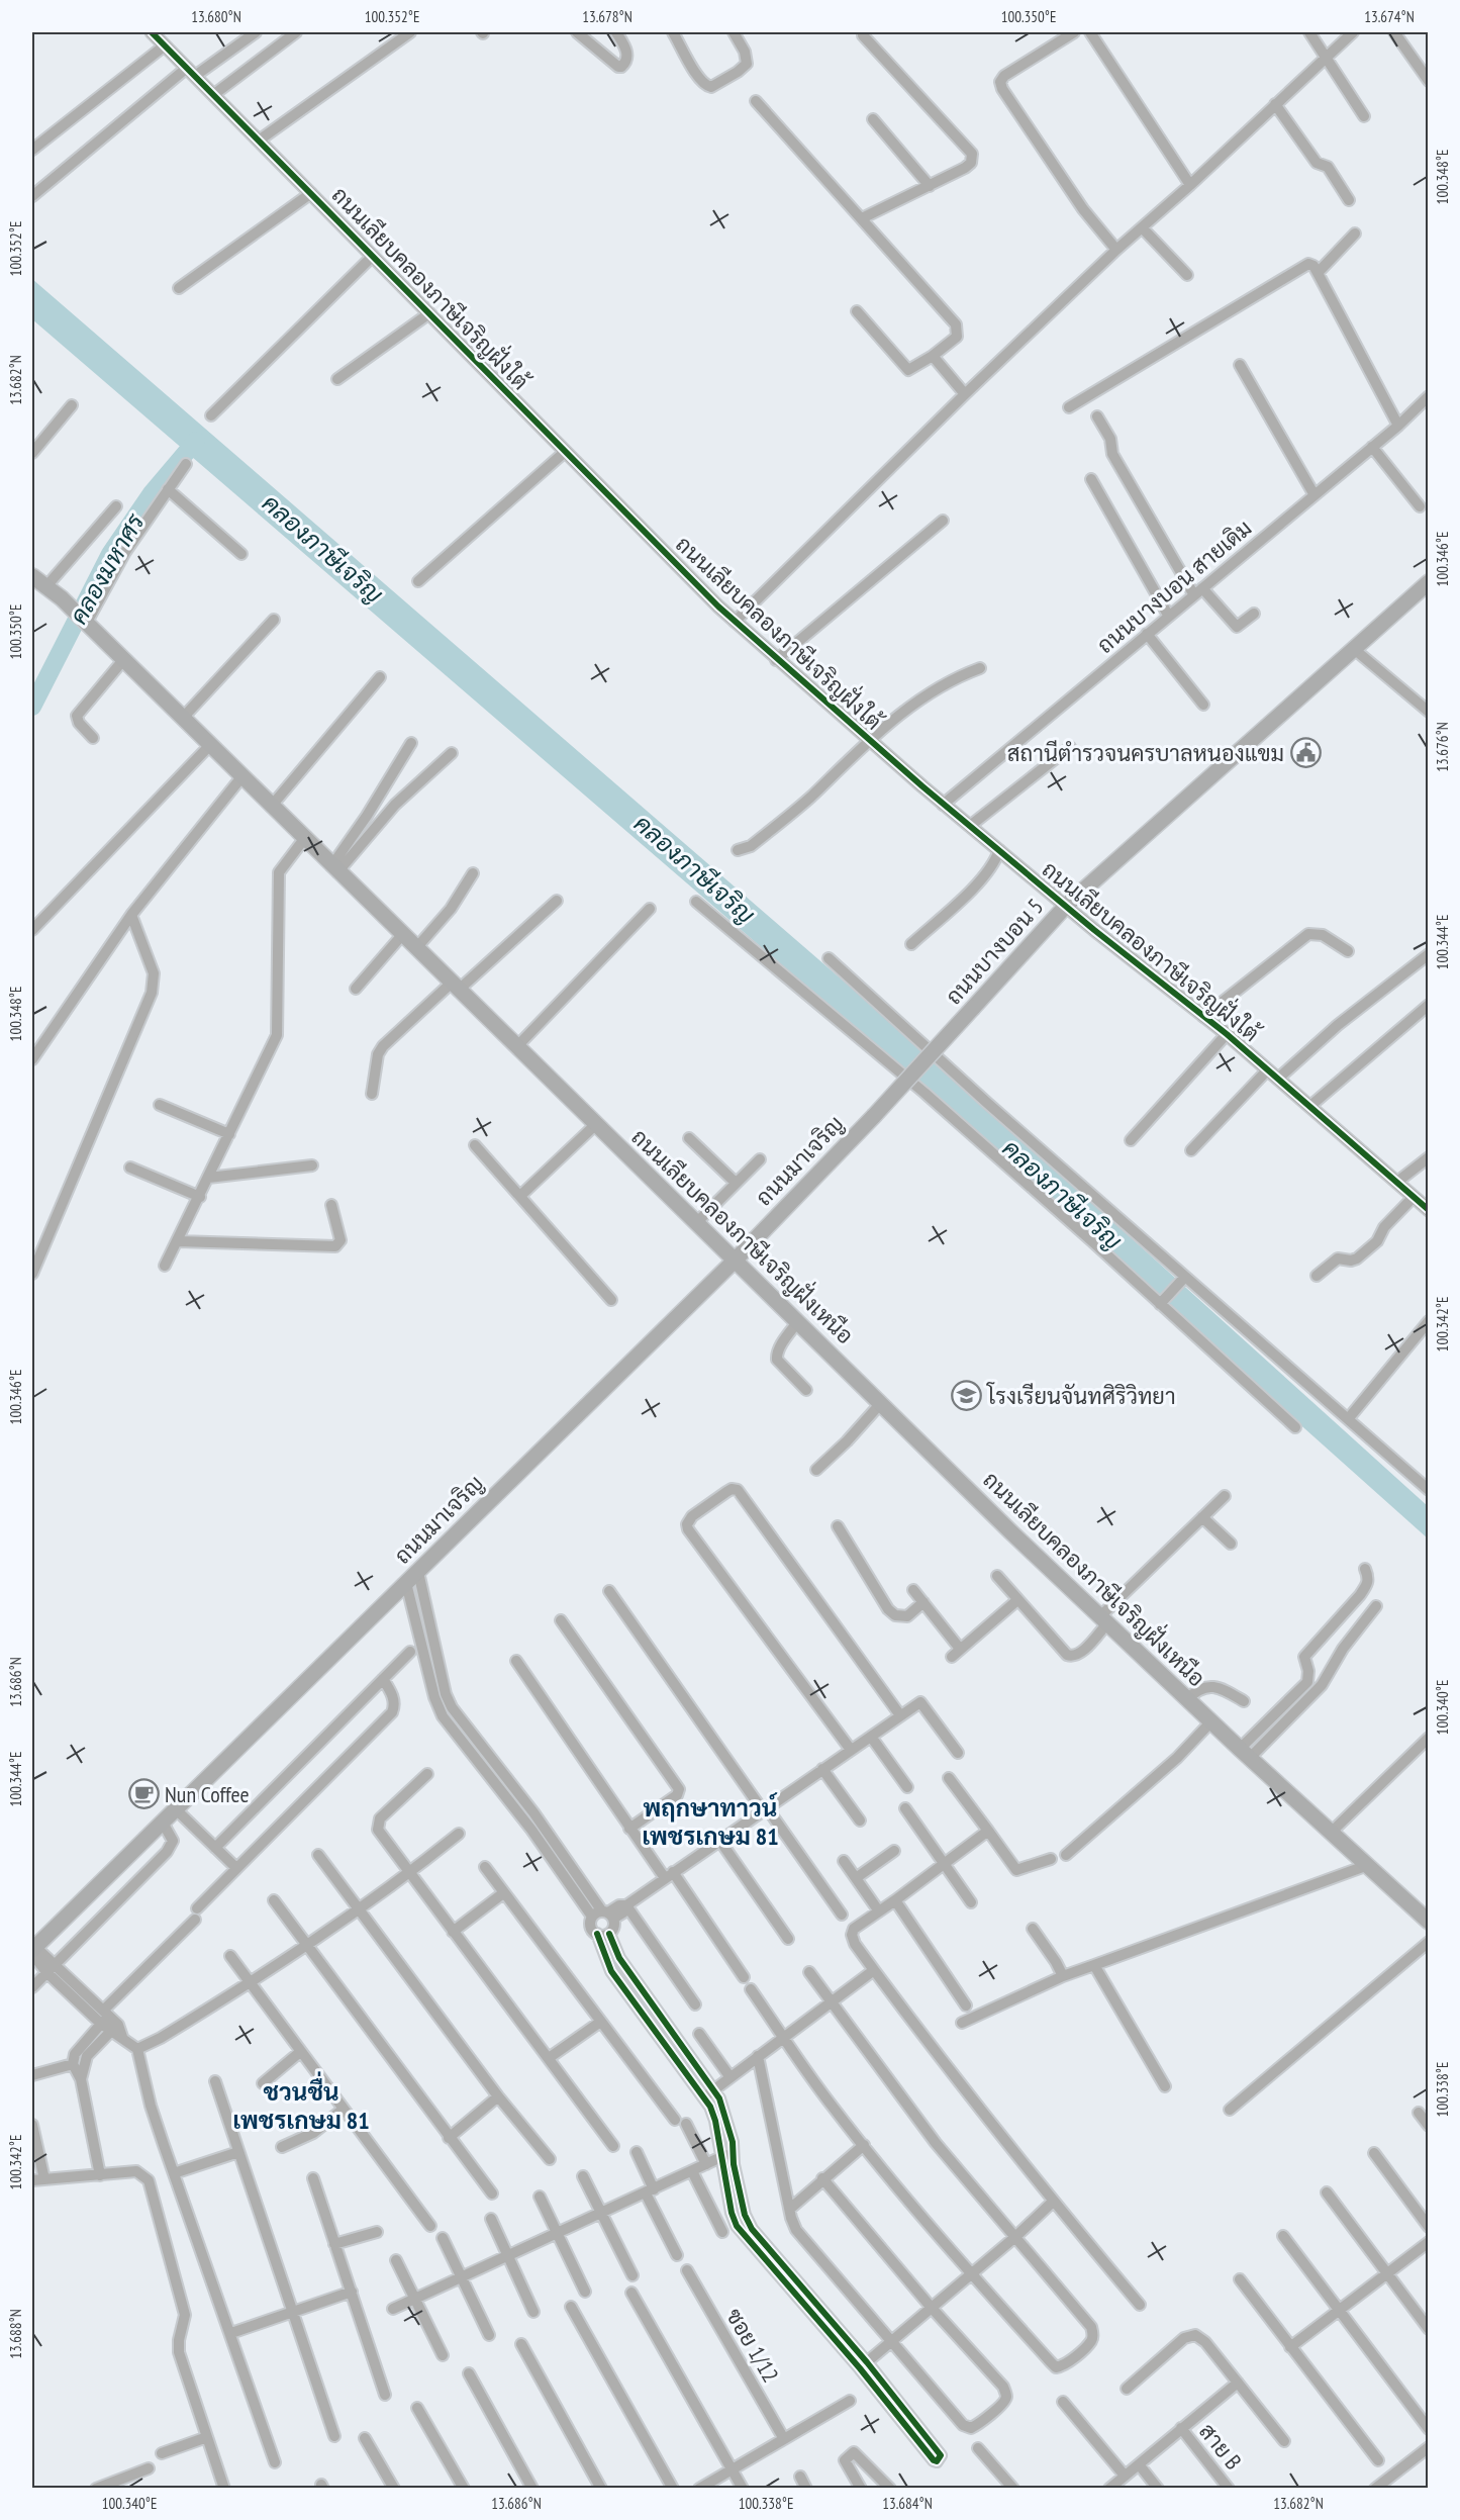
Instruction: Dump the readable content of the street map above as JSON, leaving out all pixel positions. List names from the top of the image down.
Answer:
{
  "streets": {
    "main road": ["ถนนบางบอน 5", "ถนนมาเจริญ", "ถนนเลียบคลองภาษีเจริญฝั่งเหนือ"],
    "street": [
      "ถนนเลียบคลองภาษีเจริญฝั่งใต้",
      "ถนนบางบอน สายเดิม",
      "ซอย 1/12",
      "สาย B"
    ]
  },
  "crossings": [
    ["ถนนเลียบคลองภาษีเจริญฝั่งใต้", "ถนนบางบอน สายเดิม"],
    ["ถนนเลียบคลองภาษีเจริญฝั่งใต้", "ถนนบางบอน 5"],
    ["ถนนบางบอน 5", "ถนนมาเจริญ"],
    ["ถนนมาเจริญ", "ถนนเลียบคลองภาษีเจริญฝั่งเหนือ"]
  ],
  "districts": ["พฤกษาทาวน์ เพชรเกษม 81", "ชวนชื่น เพชรเกษม 81"],
  "water": ["คลองภาษีเจริญ", "คลองมหาศร"],
  "places": {
    "public building": ["สถานีตำรวจนครบาลหนองแขม"],
    "school or university": ["โรงเรียนจันทศิริวิทยา"],
    "cafe": ["Nun Coffee"]
  },
  "coordinates": [
    "13.680°N",
    "100.352°E",
    "13.678°N",
    "100.350°E",
    "13.674°N",
    "100.348°E",
    "13.682°N",
    "100.346°E",
    "13.676°N",
    "100.344°E",
    "100.342°E",
    "13.686°N",
    "100.340°E",
    "100.338°E",
    "13.688°N",
    "13.684°N"
  ]
}
